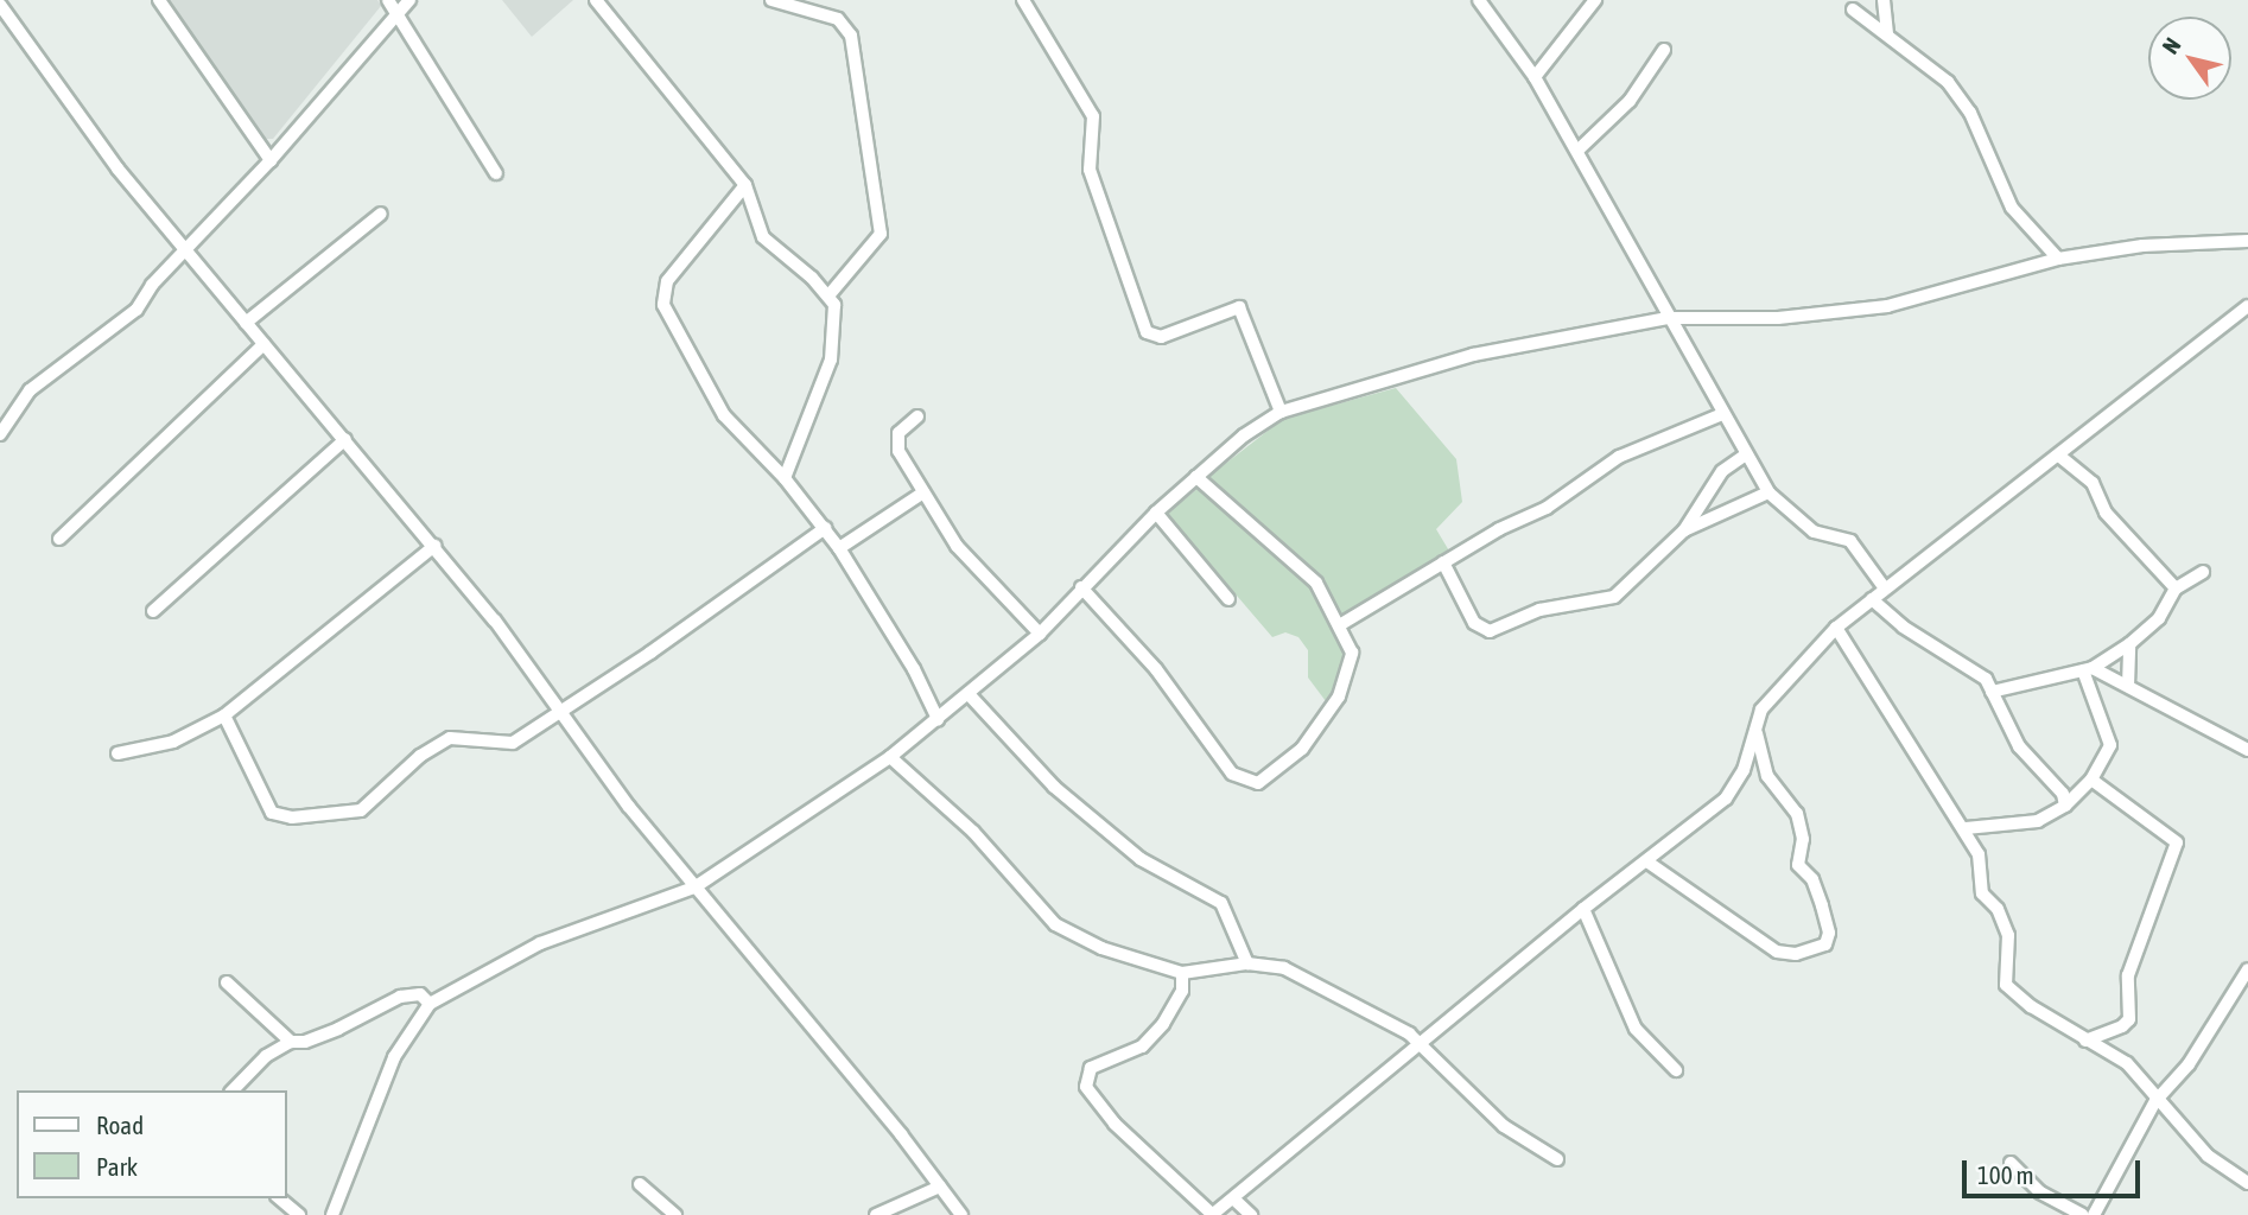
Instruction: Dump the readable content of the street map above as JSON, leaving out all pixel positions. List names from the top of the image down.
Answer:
{
  "legend": ["Road", "Park"],
  "scale_bar": "100 m",
  "north": "top left"
}
